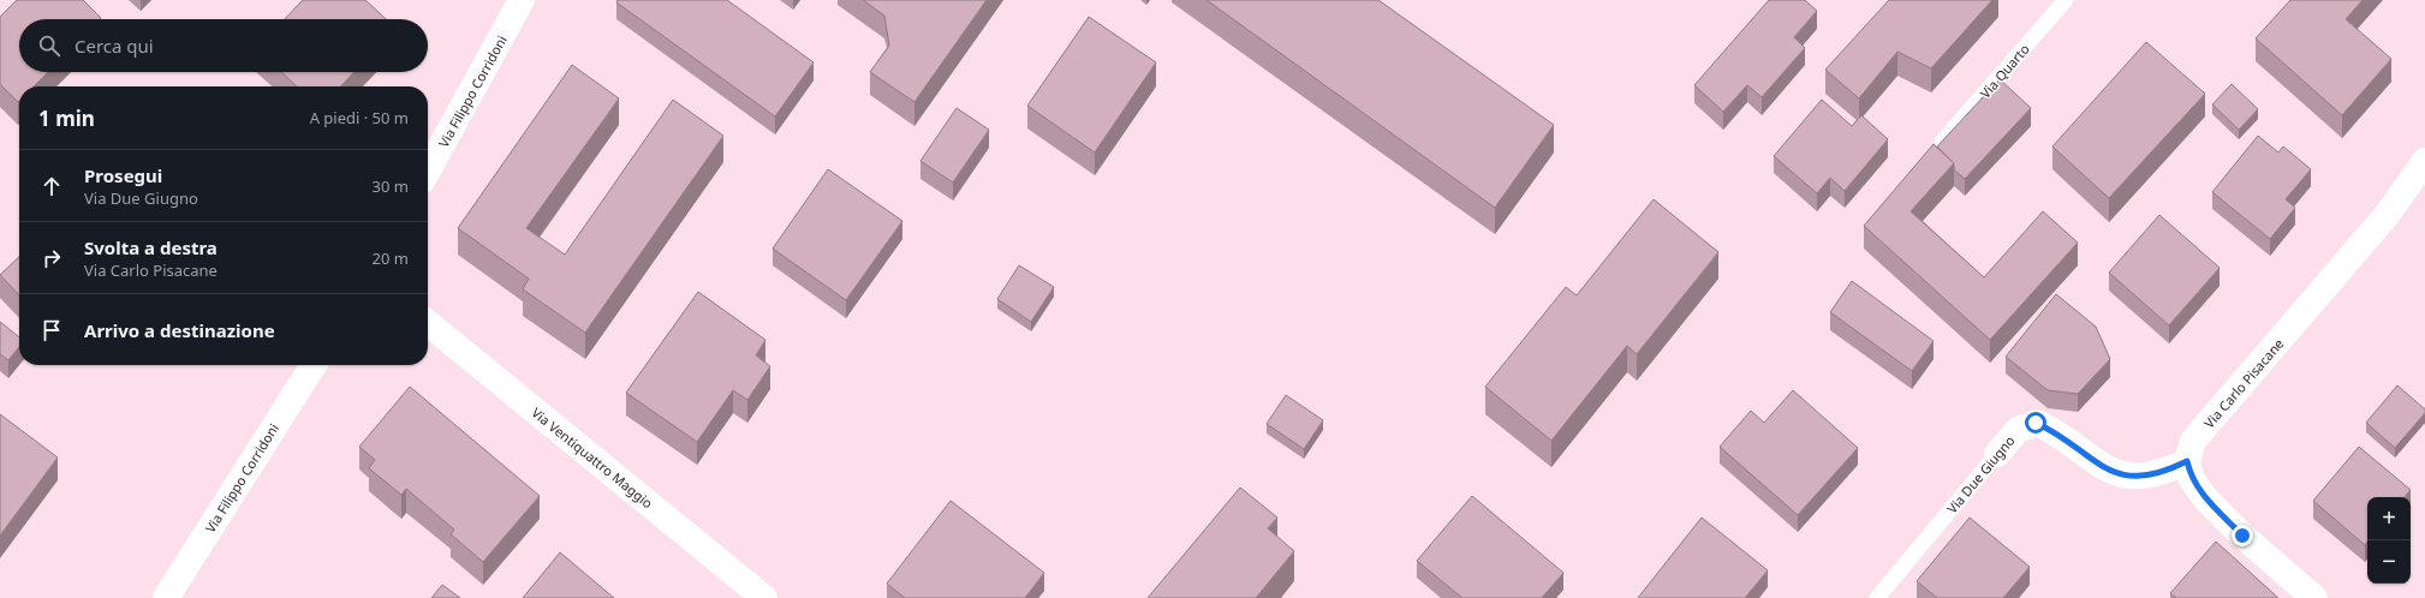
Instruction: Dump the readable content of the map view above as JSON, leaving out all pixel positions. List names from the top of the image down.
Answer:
{
  "streets": {
    "street": [
      "Via Filippo Corridoni",
      "Via Carlo Pisacane",
      "Via Ventiquattro Maggio",
      "Via Due Giugno"
    ],
    "lane": ["Via Quarto"]
  },
  "crossings": [
    ["Via Carlo Pisacane", "Via Due Giugno"]
  ],
  "page": {
    "search": "Cerca qui",
    "heading": ["1 min", "A piedi · 50 m"],
    "list": [
      ["Prosegui", "Via Due Giugno", "30 m"],
      ["Svolta a destra", "Via Carlo Pisacane", "20 m"],
      "Arrivo a destinazione"
    ],
    "map_buttons": ["+", "−"]
  }
}
